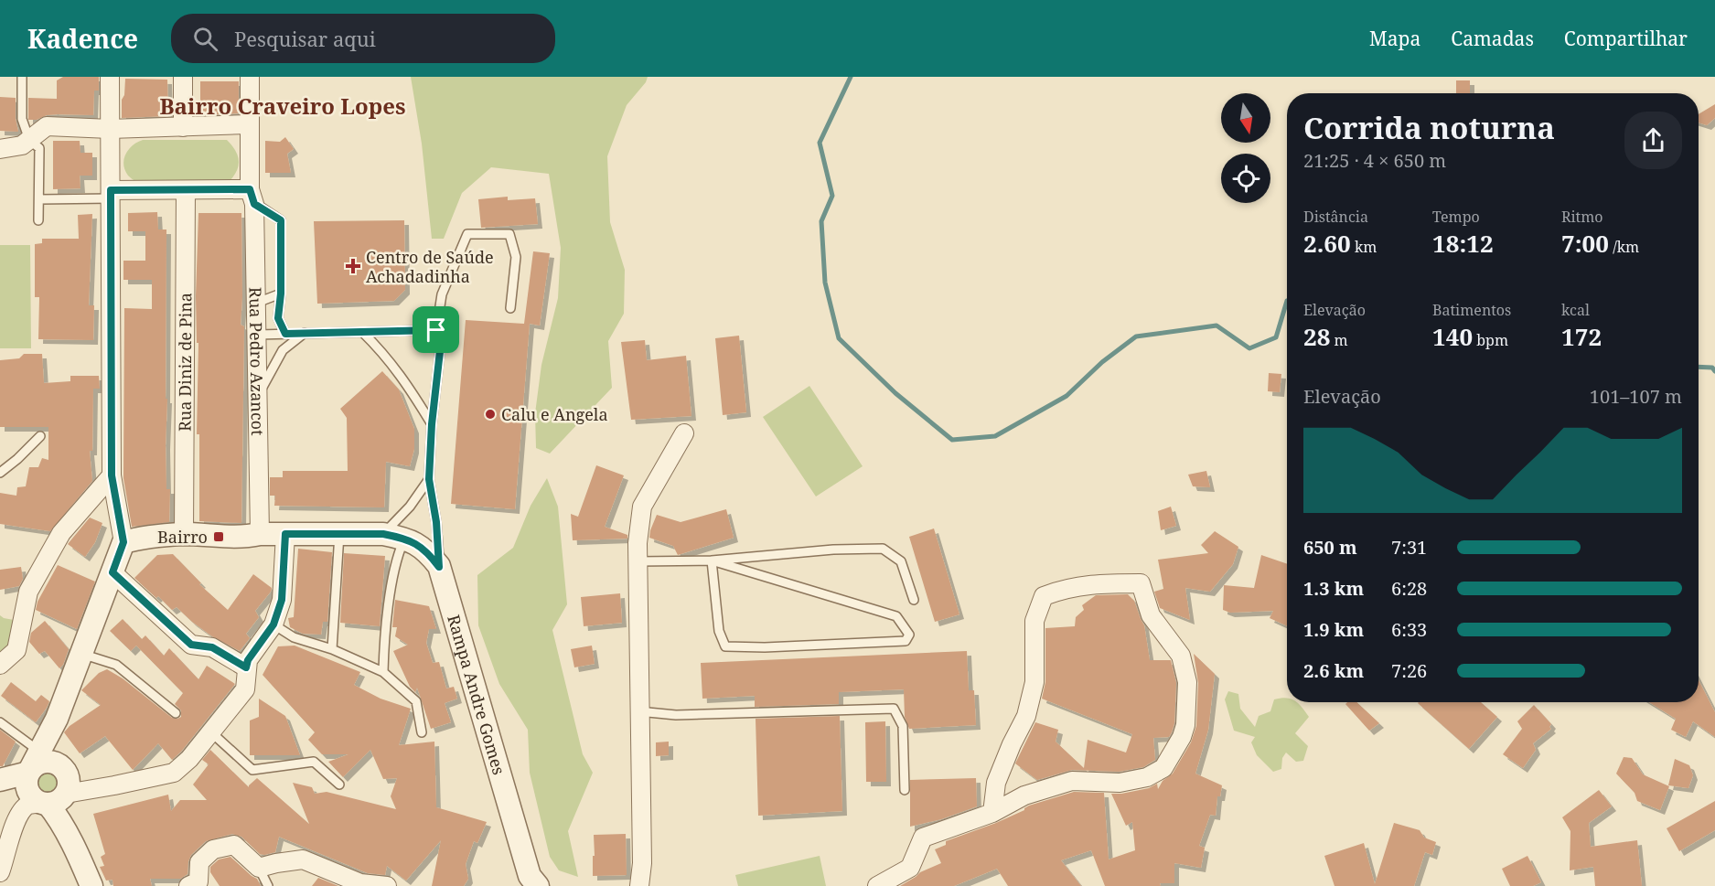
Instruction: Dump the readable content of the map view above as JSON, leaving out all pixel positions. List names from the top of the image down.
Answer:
{
  "streets": {
    "street": ["Rua Pedro Azancot", "Rua Diniz de Pina", "Rampa Andre Gomes"]
  },
  "districts": ["Bairro Craveiro Lopes"],
  "places": {
    "health": ["Centro de Saúde Achadadinha"],
    "other": ["Calu e Angela"],
    "transit": ["Bairro"]
  },
  "north": "bottom",
  "page": {
    "header": "Kadence",
    "search": "Pesquisar aqui",
    "nav": ["Mapa", "Camadas", "Compartilhar"],
    "heading": ["Corrida noturna", "21:25 · 4 × 650 m"],
    "stats": [
      ["Distância", "2.60 km"],
      ["Tempo", "18:12"],
      ["Ritmo", "7:00 /km"],
      ["Elevação", "28 m"],
      ["Batimentos", "140 bpm"],
      ["kcal", "172"]
    ],
    "chart": ["Elevação", "101–107 m"],
    "list": [
      {
        "name": "650 m",
        "note": "7:31"
      },
      {
        "name": "1.3 km",
        "note": "6:28"
      },
      {
        "name": "1.9 km",
        "note": "6:33"
      },
      {
        "name": "2.6 km",
        "note": "7:26"
      }
    ]
  }
}
